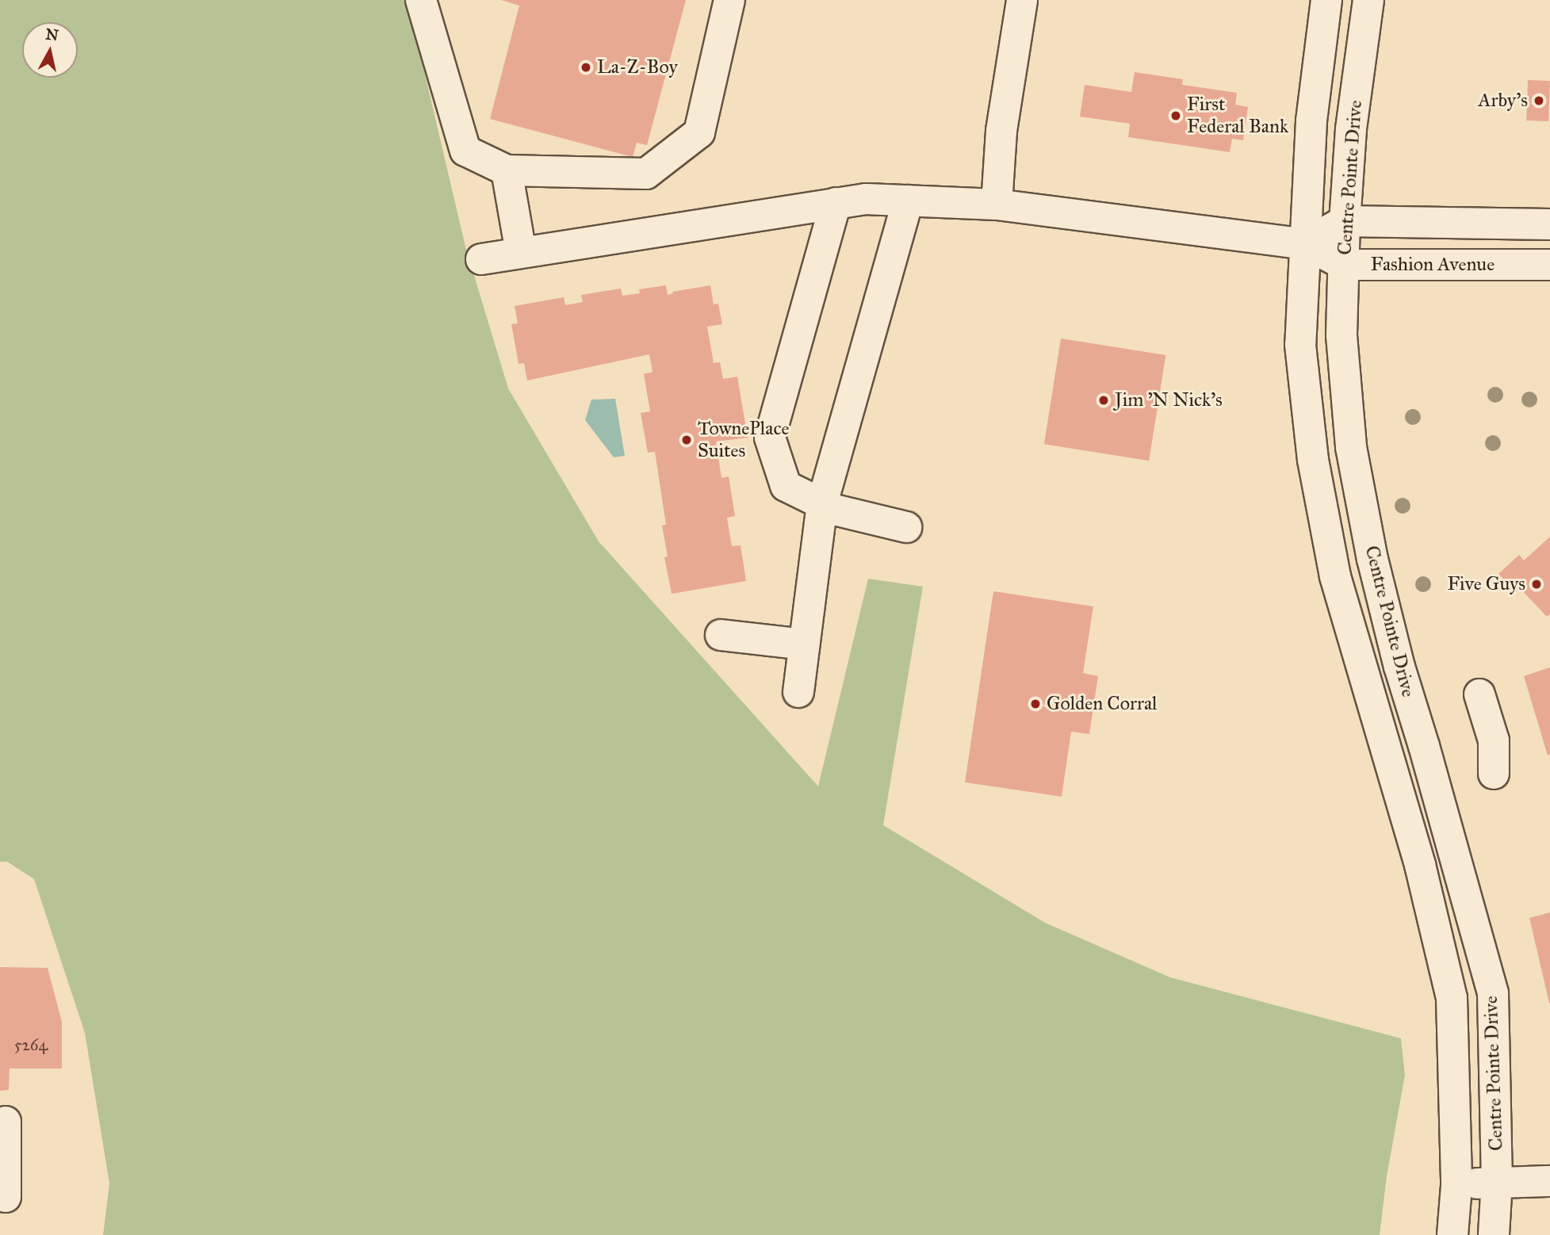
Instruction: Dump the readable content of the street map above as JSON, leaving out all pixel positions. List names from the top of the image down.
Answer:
{
  "streets": {
    "street": ["Centre Pointe Drive", "Fashion Avenue"]
  },
  "crossings": [
    ["Centre Pointe Drive", "Fashion Avenue"]
  ],
  "places": [
    "La-Z-Boy",
    "Arby's",
    "First Federal Bank",
    "Jim 'N Nick's",
    "TownePlace Suites",
    "Five Guys",
    "Golden Corral"
  ],
  "house_numbers": ["5264"],
  "north": "top"
}
